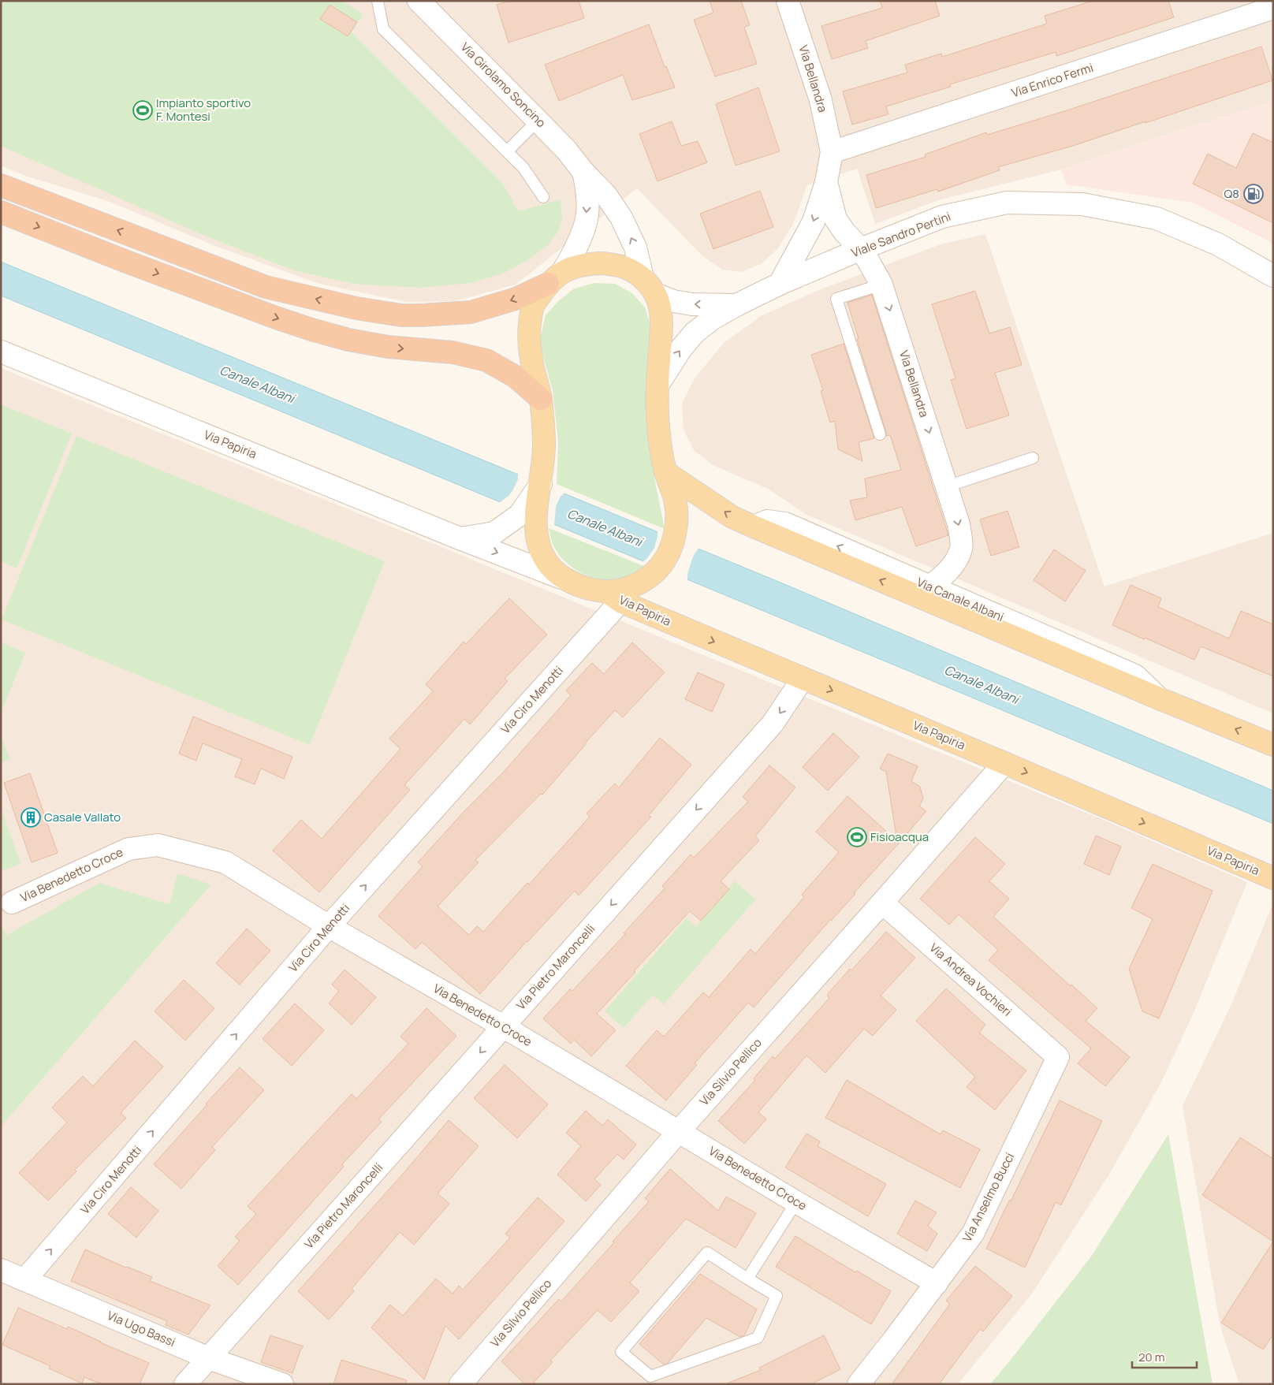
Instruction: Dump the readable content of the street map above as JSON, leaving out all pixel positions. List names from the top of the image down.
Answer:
{
  "streets": {
    "main road": ["Via Papiria", "Via Canale Albani"],
    "street": [
      "Via Bellandra",
      "Via Enrico Fermi",
      "Via Girolamo Soncino",
      "Viale Sandro Pertini",
      "Via Ciro Menotti",
      "Via Benedetto Croce",
      "Via Pietro Maroncelli",
      "Via Andrea Vochieri",
      "Via Silvio Pellico",
      "Via Anselmo Bucci",
      "Via Ugo Bassi"
    ]
  },
  "crossings": [
    ["Via Bellandra", "Via Enrico Fermi"],
    ["Via Bellandra", "Viale Sandro Pertini"],
    ["Via Bellandra", "Via Canale Albani"],
    ["Via Girolamo Soncino", "Viale Sandro Pertini"],
    ["Via Papiria", "Via Ciro Menotti"],
    ["Via Papiria", "Via Pietro Maroncelli"],
    ["Via Papiria", "Via Silvio Pellico"],
    ["Via Ciro Menotti", "Via Benedetto Croce"],
    ["Via Ciro Menotti", "Via Ugo Bassi"],
    ["Via Benedetto Croce", "Via Pietro Maroncelli"],
    ["Via Benedetto Croce", "Via Silvio Pellico"],
    ["Via Benedetto Croce", "Via Anselmo Bucci"],
    ["Via Pietro Maroncelli", "Via Ugo Bassi"],
    ["Via Andrea Vochieri", "Via Silvio Pellico"],
    ["Via Andrea Vochieri", "Via Anselmo Bucci"]
  ],
  "one_way": [
    "Via Bellandra",
    "Via Girolamo Soncino",
    "Via Papiria",
    "Via Canale Albani",
    "Via Ciro Menotti",
    "Via Pietro Maroncelli"
  ],
  "water": ["Canale Albani"],
  "places": {
    "sports": ["Impianto sportivo F. Montesi", "Fisioacqua"],
    "fuel station": ["Q8"],
    "building": ["Casale Vallato"]
  },
  "scale_bar": "20 m"
}
